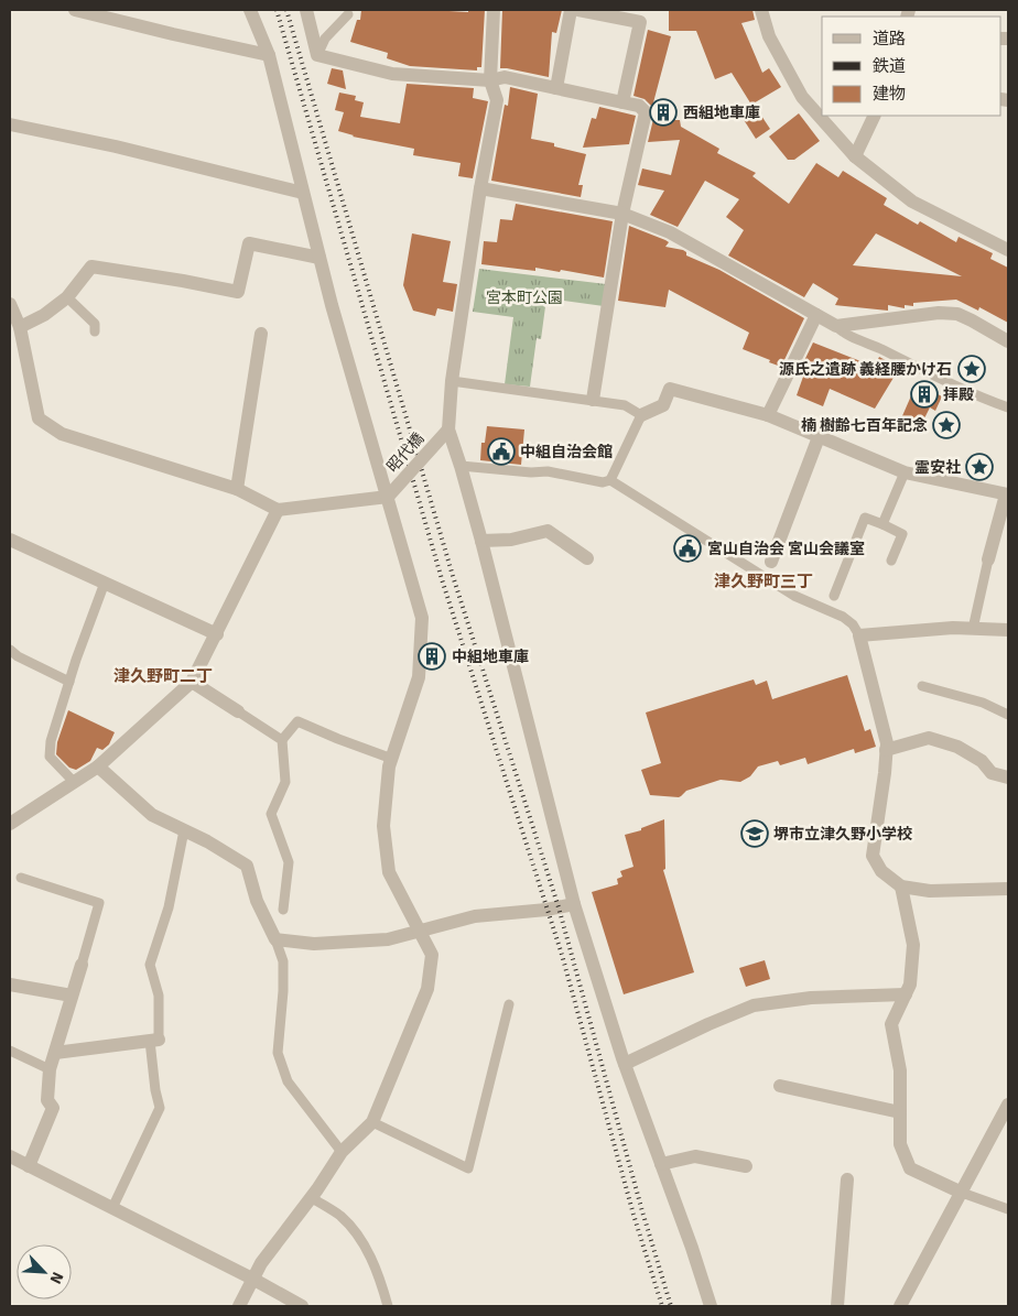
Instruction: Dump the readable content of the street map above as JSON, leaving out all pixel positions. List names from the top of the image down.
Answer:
{
  "streets": {
    "street": ["昭代橋"]
  },
  "districts": ["津久野町三丁", "津久野町二丁"],
  "parks": ["宮本町公園"],
  "places": {
    "building": ["西組地車庫", "拝殿", "中組地車庫"],
    "place": ["源氏之遺跡 義経腰かけ石", "楠 樹齢七百年記念", "霊安社"],
    "public building": ["中組自治会館", "宮山自治会 宮山会議室"],
    "school or university": ["堺市立津久野小学校"]
  },
  "legend": ["道路", "鉄道", "建物"],
  "north": "bottom right"
}
